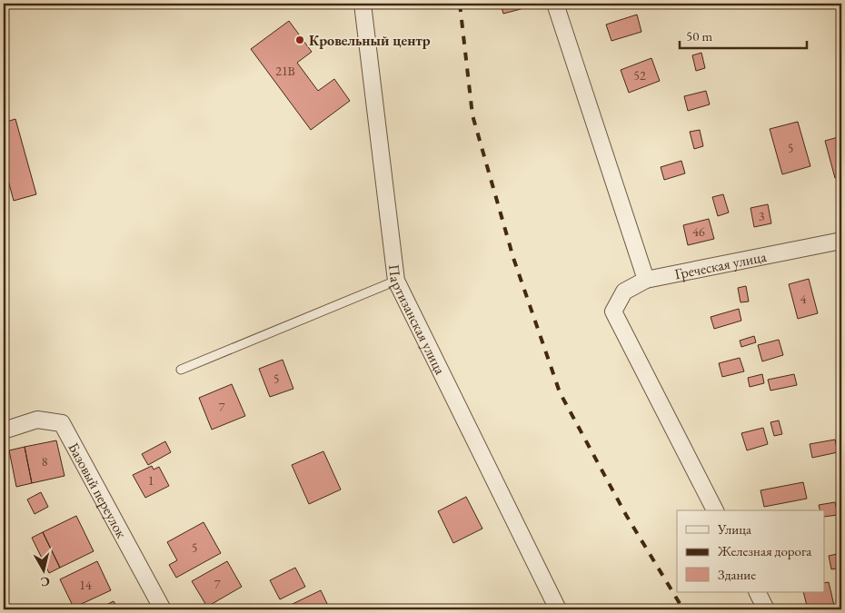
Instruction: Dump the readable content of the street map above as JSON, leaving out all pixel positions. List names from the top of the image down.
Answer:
{
  "streets": {
    "street": ["Греческая улица", "Партизанская улица", "Базовый переулок"]
  },
  "places": ["Кровельный центр"],
  "house_numbers": [
    "21В",
    "52",
    "5",
    "3",
    "46",
    "4",
    "5",
    "7",
    "8",
    "1",
    "5",
    "7",
    "14"
  ],
  "legend": ["Улица", "Железная дорога", "Здание"],
  "scale_bar": "50 m",
  "north": "bottom"
}
